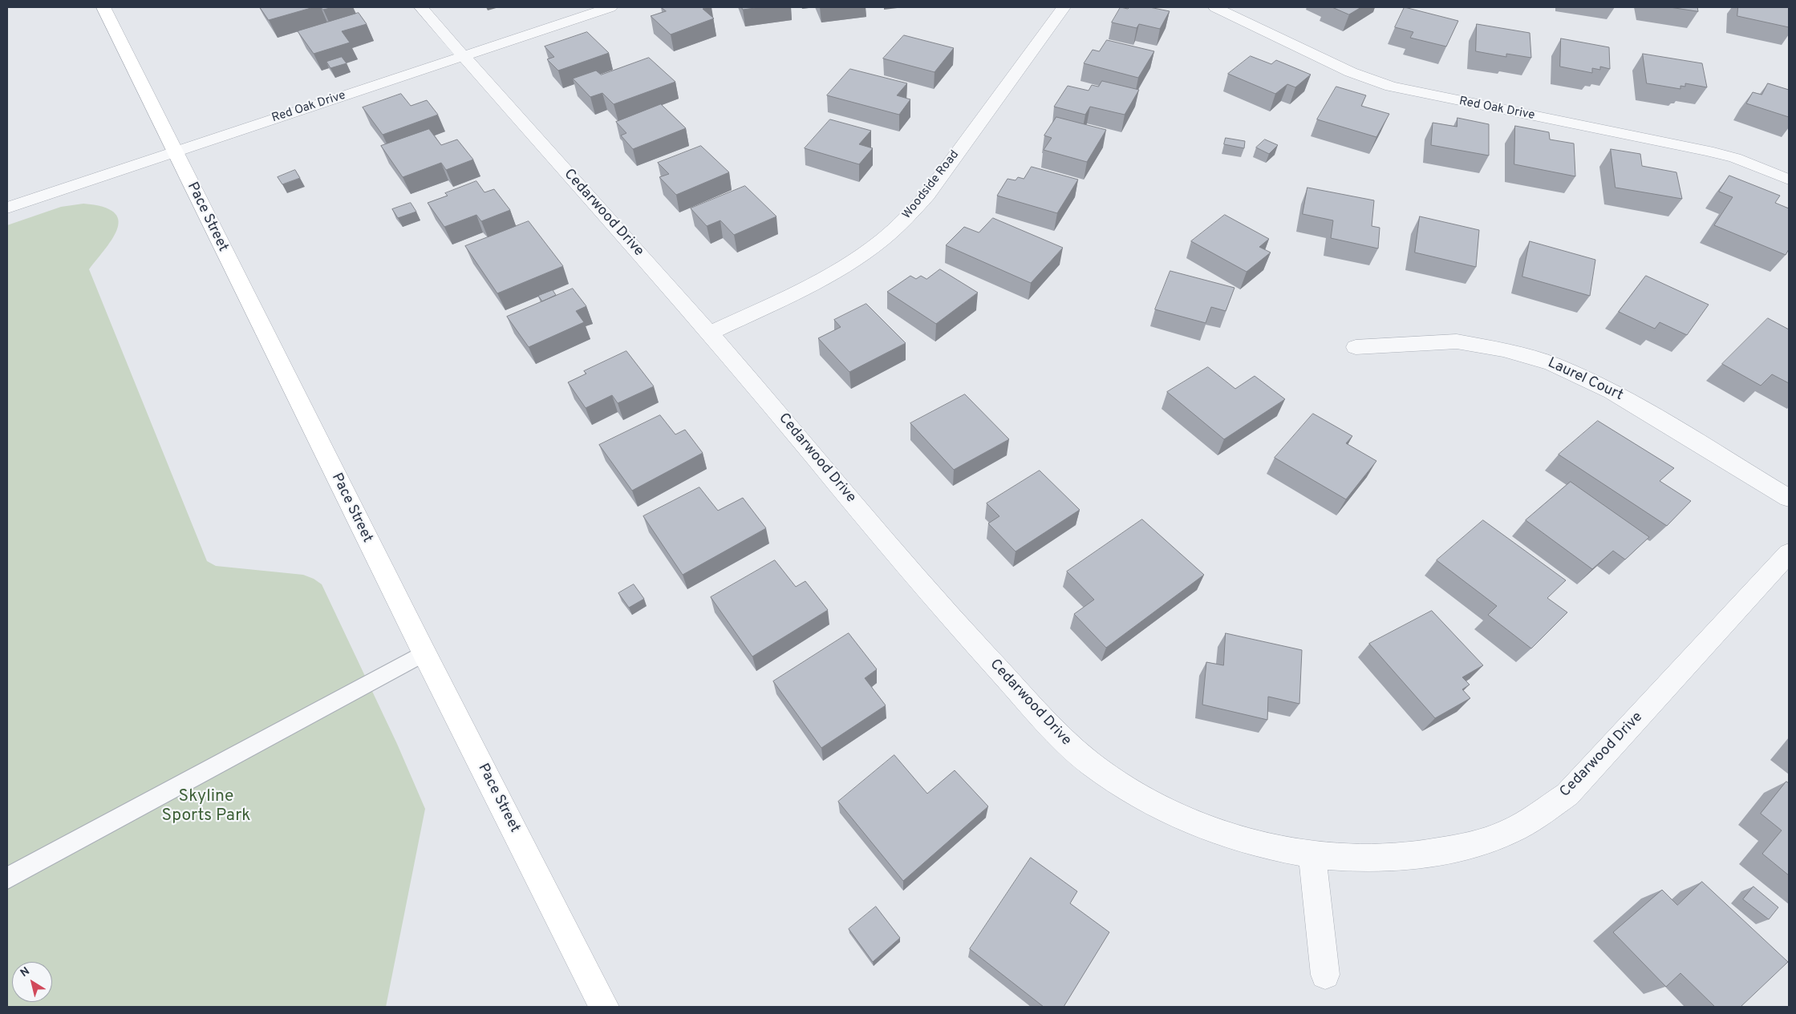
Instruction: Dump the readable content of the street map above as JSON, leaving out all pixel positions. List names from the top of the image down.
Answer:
{
  "streets": {
    "main road": ["Pace Street"],
    "street": [
      "Red Oak Drive",
      "Woodside Road",
      "Cedarwood Drive",
      "Laurel Court"
    ]
  },
  "crossings": [
    ["Red Oak Drive", "Cedarwood Drive"],
    ["Red Oak Drive", "Pace Street"],
    ["Woodside Road", "Cedarwood Drive"]
  ],
  "parks": ["Skyline Sports Park"],
  "north": "top left"
}
